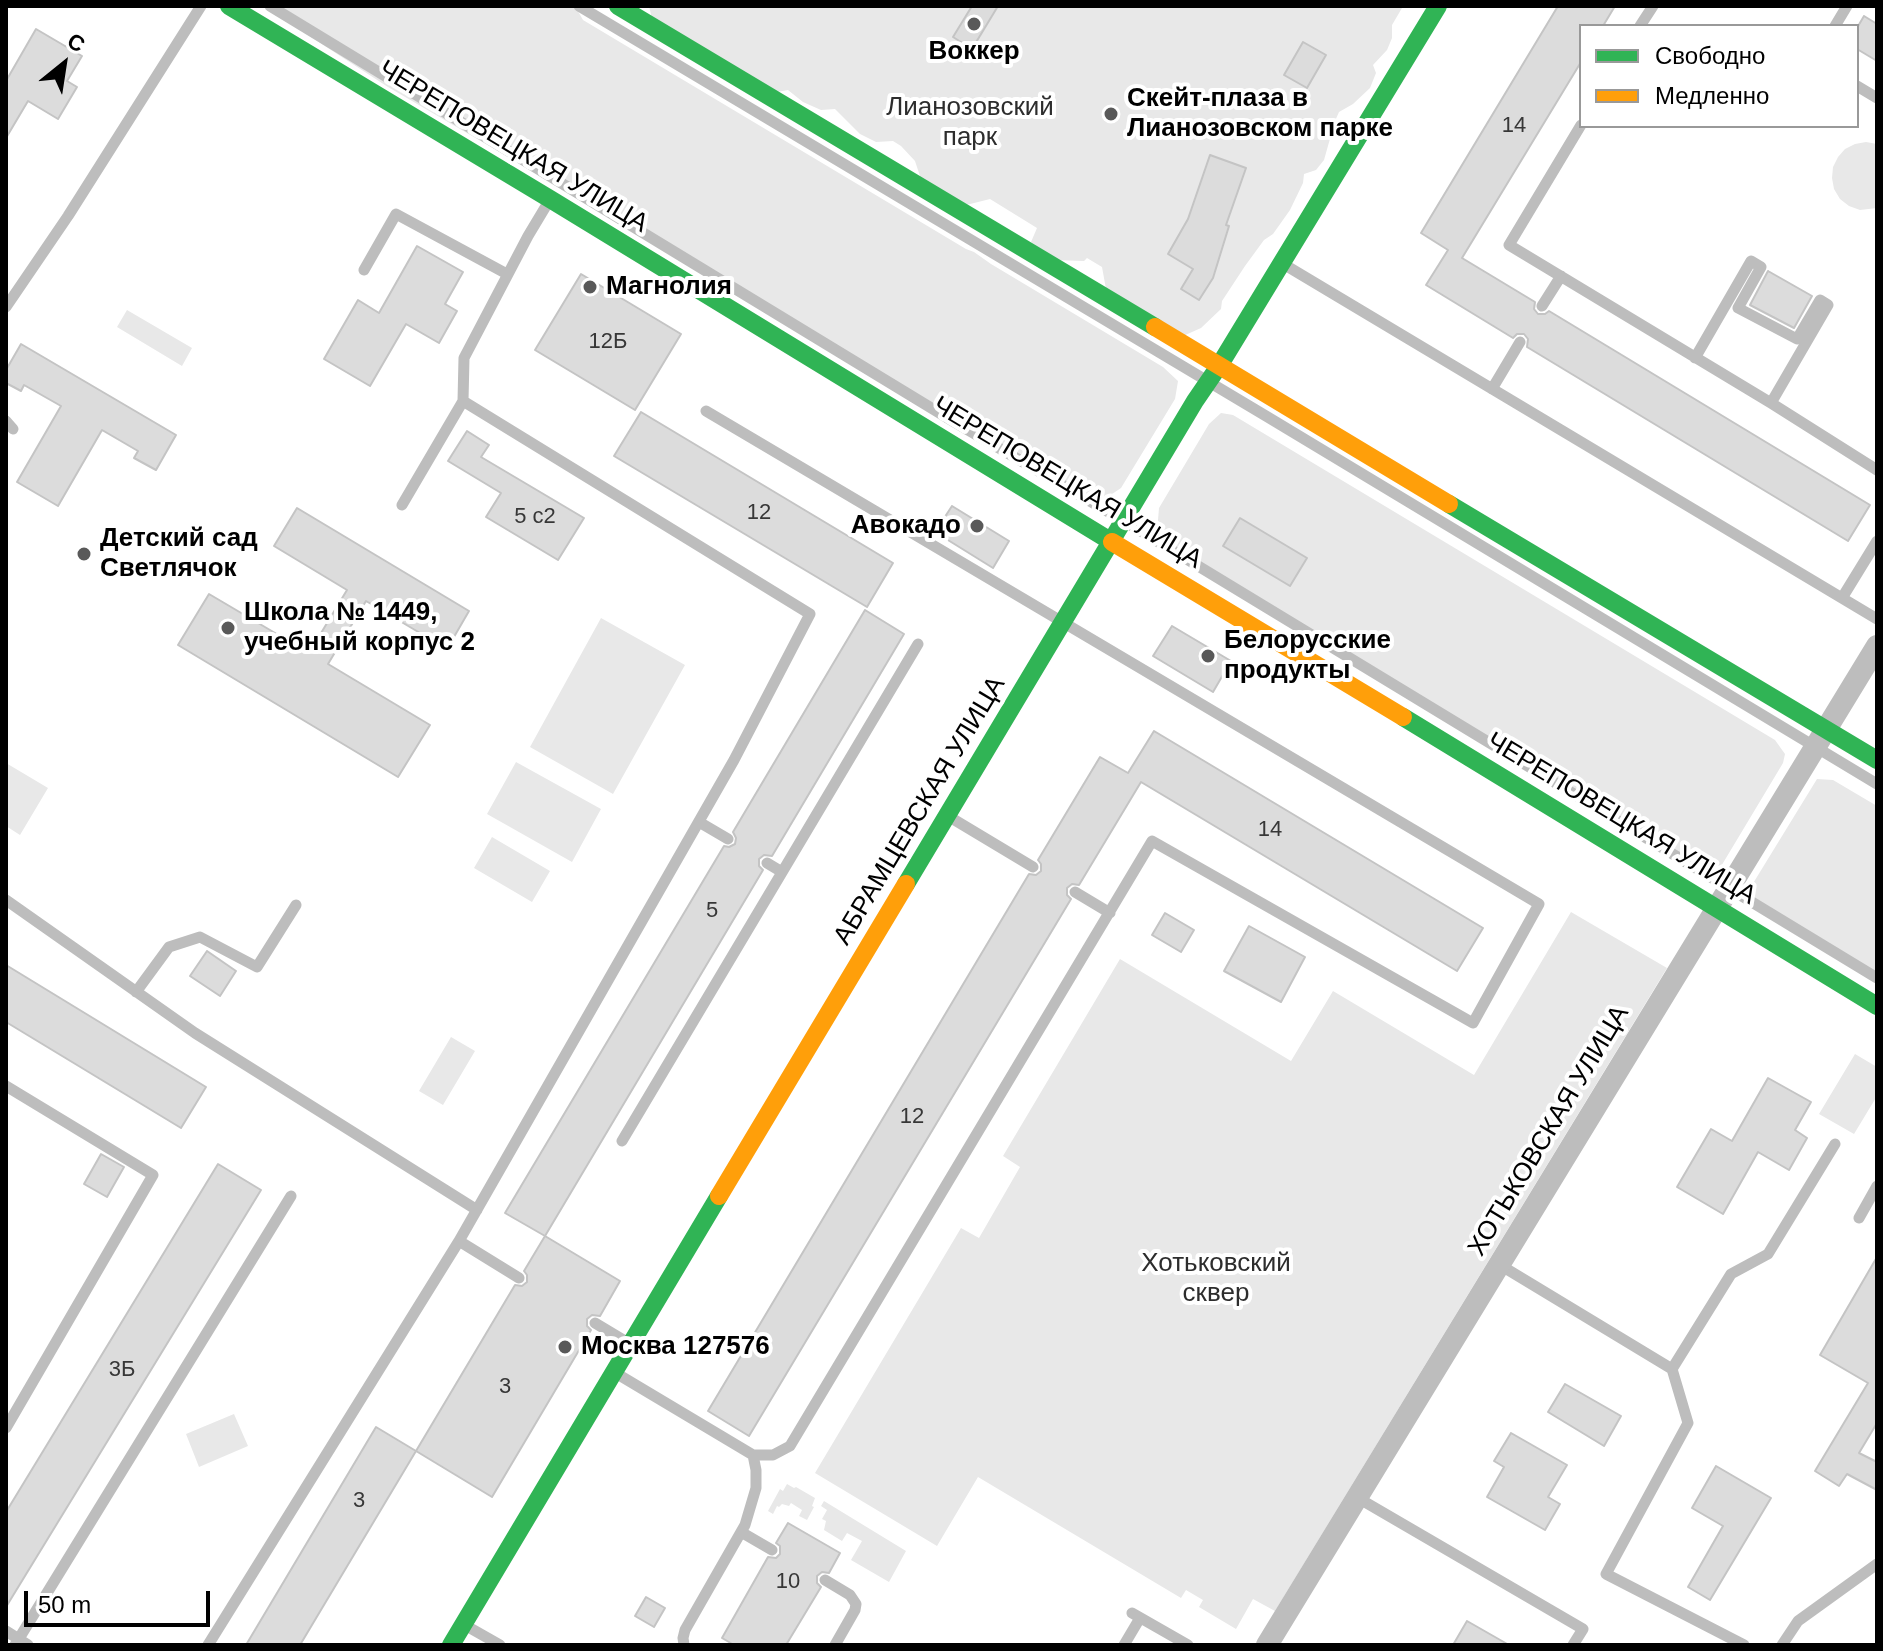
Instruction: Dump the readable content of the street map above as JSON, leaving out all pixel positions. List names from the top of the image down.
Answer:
{
  "streets": {
    "main road": ["ЧЕРЕПОВЕЦКАЯ УЛИЦА", "АБРАМЦЕВСКАЯ УЛИЦА"],
    "street": ["ХОТЬКОВСКАЯ УЛИЦА"]
  },
  "crossings": [
    ["ЧЕРЕПОВЕЦКАЯ УЛИЦА", "АБРАМЦЕВСКАЯ УЛИЦА"],
    ["ЧЕРЕПОВЕЦКАЯ УЛИЦА", "ХОТЬКОВСКАЯ УЛИЦА"]
  ],
  "parks": ["Лианозовский парк", "Хотьковский сквер"],
  "places": [
    "Воккер",
    "Скейт-плаза в Лианозовском парке",
    "Магнолия",
    "Авокадо",
    "Детский сад Светлячок",
    "Школа № 1449, учебный корпус 2",
    "Белорусские продукты",
    "Москва 127576"
  ],
  "house_numbers": [
    "14",
    "12Б",
    "12",
    "5 с2",
    "14",
    "5",
    "12",
    "3Б",
    "3",
    "3",
    "10"
  ],
  "legend": ["Свободно", "Медленно"],
  "scale_bar": "50 m",
  "north": "top right"
}
